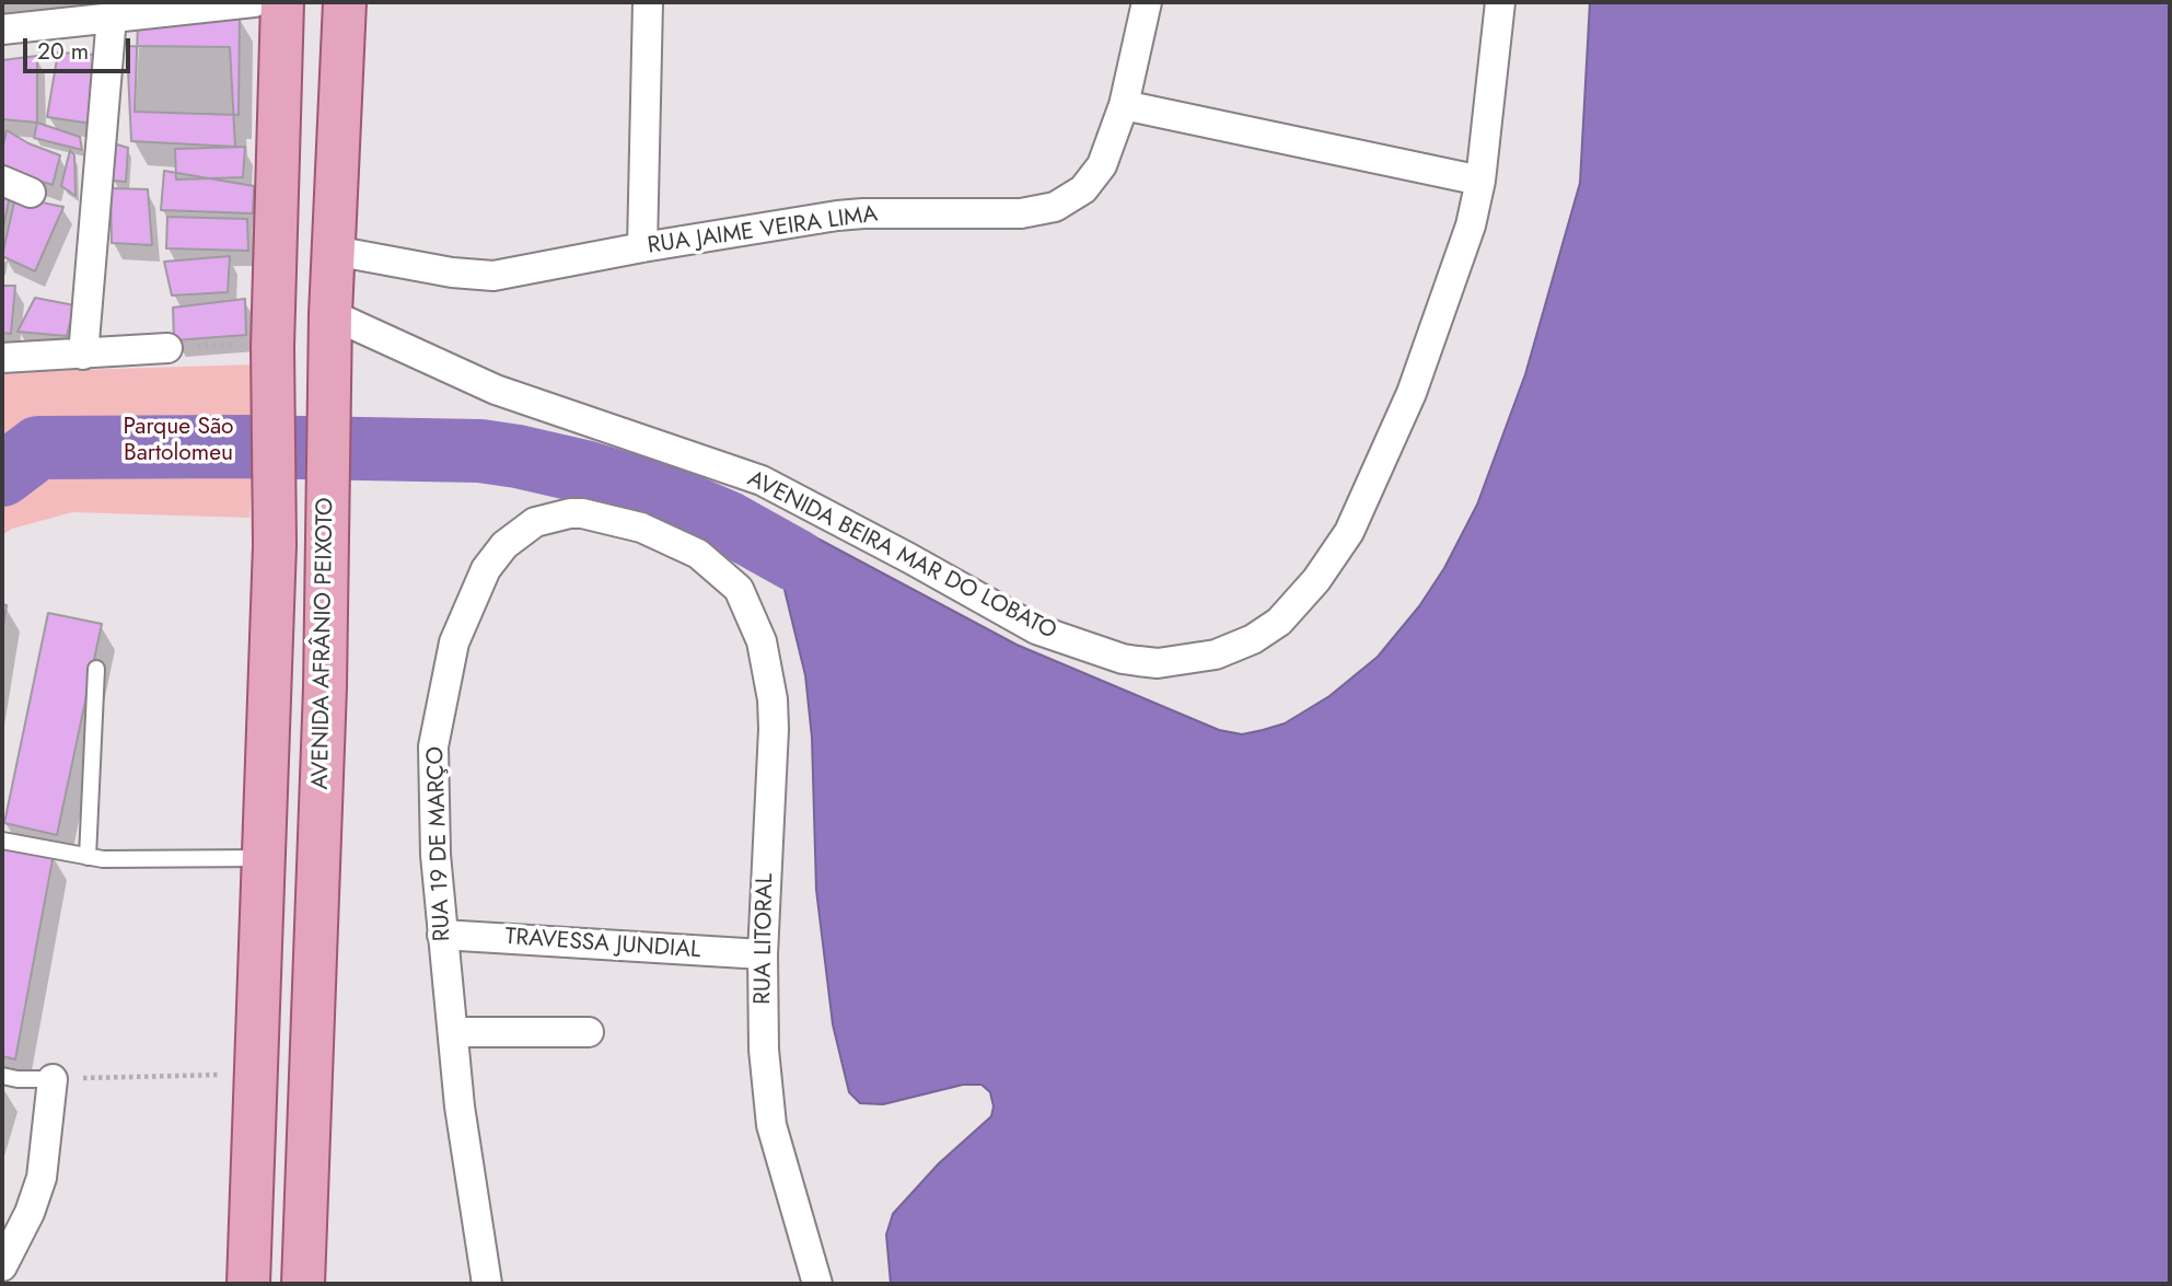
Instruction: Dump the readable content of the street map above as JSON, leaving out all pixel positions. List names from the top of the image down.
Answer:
{
  "streets": {
    "main road": ["AVENIDA AFRÂNIO PEIXOTO"],
    "street": [
      "RUA JAIME VEIRA LIMA",
      "AVENIDA BEIRA MAR DO LOBATO",
      "RUA 19 DE MARÇO",
      "RUA LITORAL",
      "TRAVESSA JUNDIAL"
    ]
  },
  "crossings": [
    ["RUA JAIME VEIRA LIMA", "AVENIDA AFRÂNIO PEIXOTO"],
    ["AVENIDA BEIRA MAR DO LOBATO", "AVENIDA AFRÂNIO PEIXOTO"],
    ["RUA 19 DE MARÇO", "RUA LITORAL"],
    ["RUA 19 DE MARÇO", "TRAVESSA JUNDIAL"],
    ["RUA LITORAL", "TRAVESSA JUNDIAL"]
  ],
  "parks": ["Parque São Bartolomeu"],
  "scale_bar": "20 m"
}
